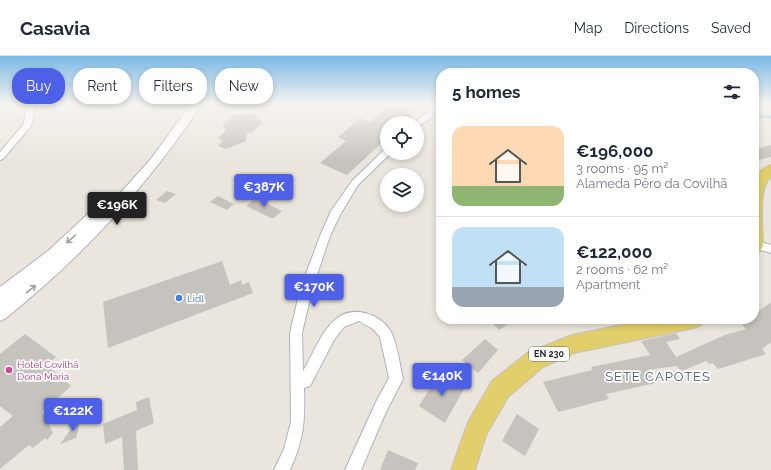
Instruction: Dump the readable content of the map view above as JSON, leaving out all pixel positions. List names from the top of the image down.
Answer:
{
  "streets": {
    "main road": ["EN 230"]
  },
  "districts": ["SETE CAPOTES"],
  "places": ["Lidl", "Hotel Covilhã Dona Maria"],
  "page": {
    "header": "Casavia",
    "nav": ["Map", "Directions", "Saved"],
    "chip": [
      "Buy",
      "Rent",
      "Filters",
      "New"
    ],
    "heading": "5 homes",
    "list": [
      {
        "name": "€196,000",
        "note": "3 rooms · 95 m² · Alameda Pêro da Covilhã"
      },
      {
        "name": "€122,000",
        "note": "2 rooms · 62 m² · Apartment"
      }
    ],
    "price": [
      "€387K",
      "€196K",
      "€170K",
      "€140K",
      "€122K"
    ]
  }
}
